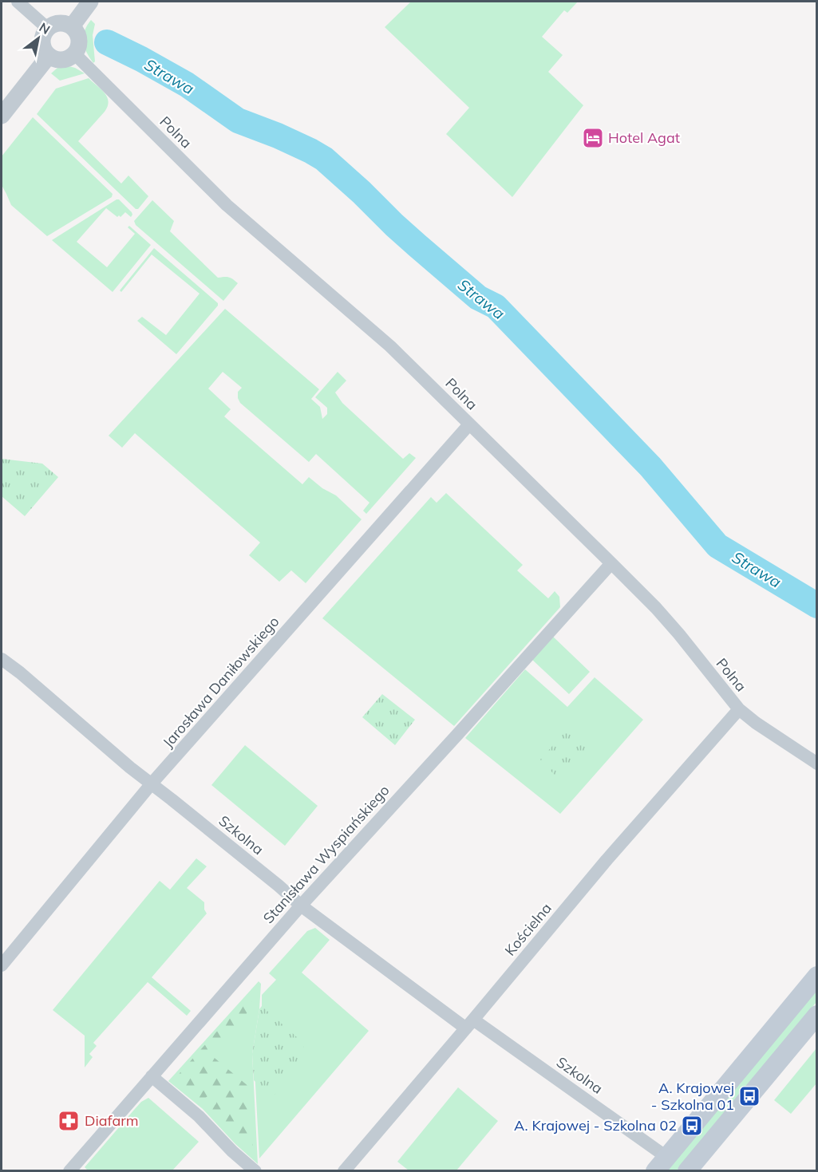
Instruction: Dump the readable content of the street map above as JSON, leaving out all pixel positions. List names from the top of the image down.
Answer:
{
  "streets": {
    "street": [
      "Polna",
      "Jarosława Daniłowskiego",
      "Szkolna",
      "Stanisława Wyspiańskiego",
      "Kościelna"
    ]
  },
  "crossings": [
    ["Polna", "Jarosława Daniłowskiego"],
    ["Polna", "Stanisława Wyspiańskiego"],
    ["Polna", "Kościelna"],
    ["Jarosława Daniłowskiego", "Szkolna"],
    ["Szkolna", "Stanisława Wyspiańskiego"],
    ["Szkolna", "Kościelna"]
  ],
  "water": ["Strawa"],
  "places": {
    "hotel": ["Hotel Agat"],
    "bus stop": ["A. Krajowej - Szkolna 01", "A. Krajowej - Szkolna 02"],
    "pharmacy": ["Diafarm"]
  },
  "north": "top right"
}
